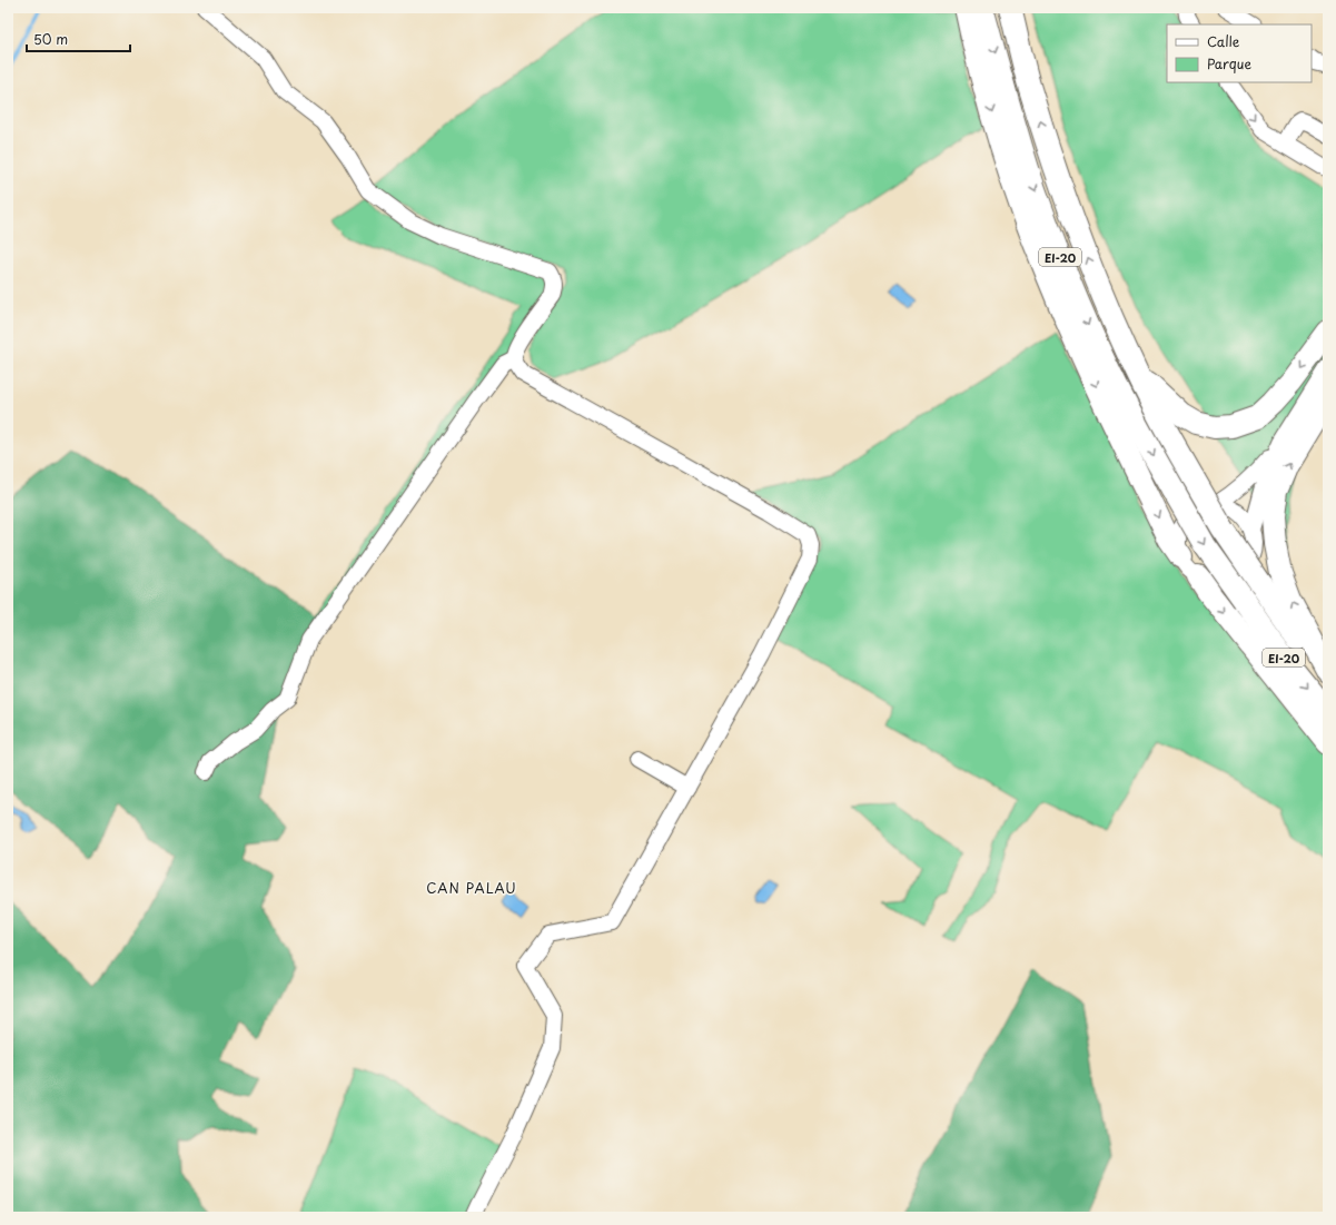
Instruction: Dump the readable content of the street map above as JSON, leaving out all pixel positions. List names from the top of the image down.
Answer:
{
  "streets": {
    "highway": ["EI-20"]
  },
  "districts": ["CAN PALAU"],
  "legend": ["Calle", "Parque"],
  "scale_bar": "50 m"
}
